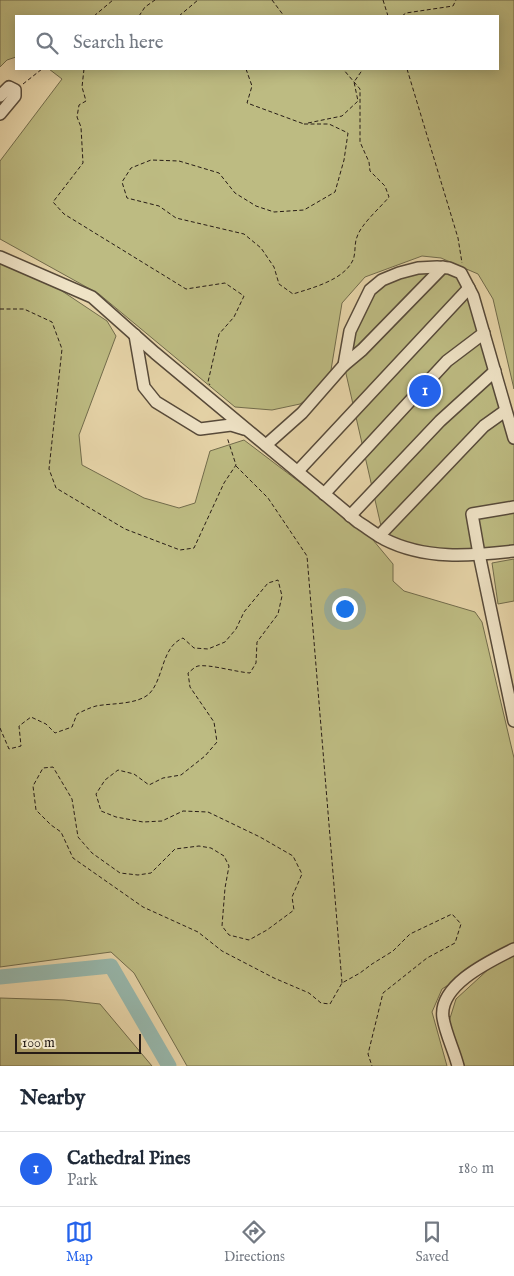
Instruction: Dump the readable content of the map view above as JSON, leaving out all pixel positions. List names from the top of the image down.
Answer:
{
  "scale_bar": "100 m",
  "page": {
    "search": "Search here",
    "pins": "1",
    "scale": "100 m",
    "heading": "Nearby",
    "list": [
      {
        "mark": "1",
        "name": "Cathedral Pines",
        "note": "Park",
        "value": "180 m"
      }
    ],
    "nav": ["Map", "Directions", "Saved"]
  }
}
